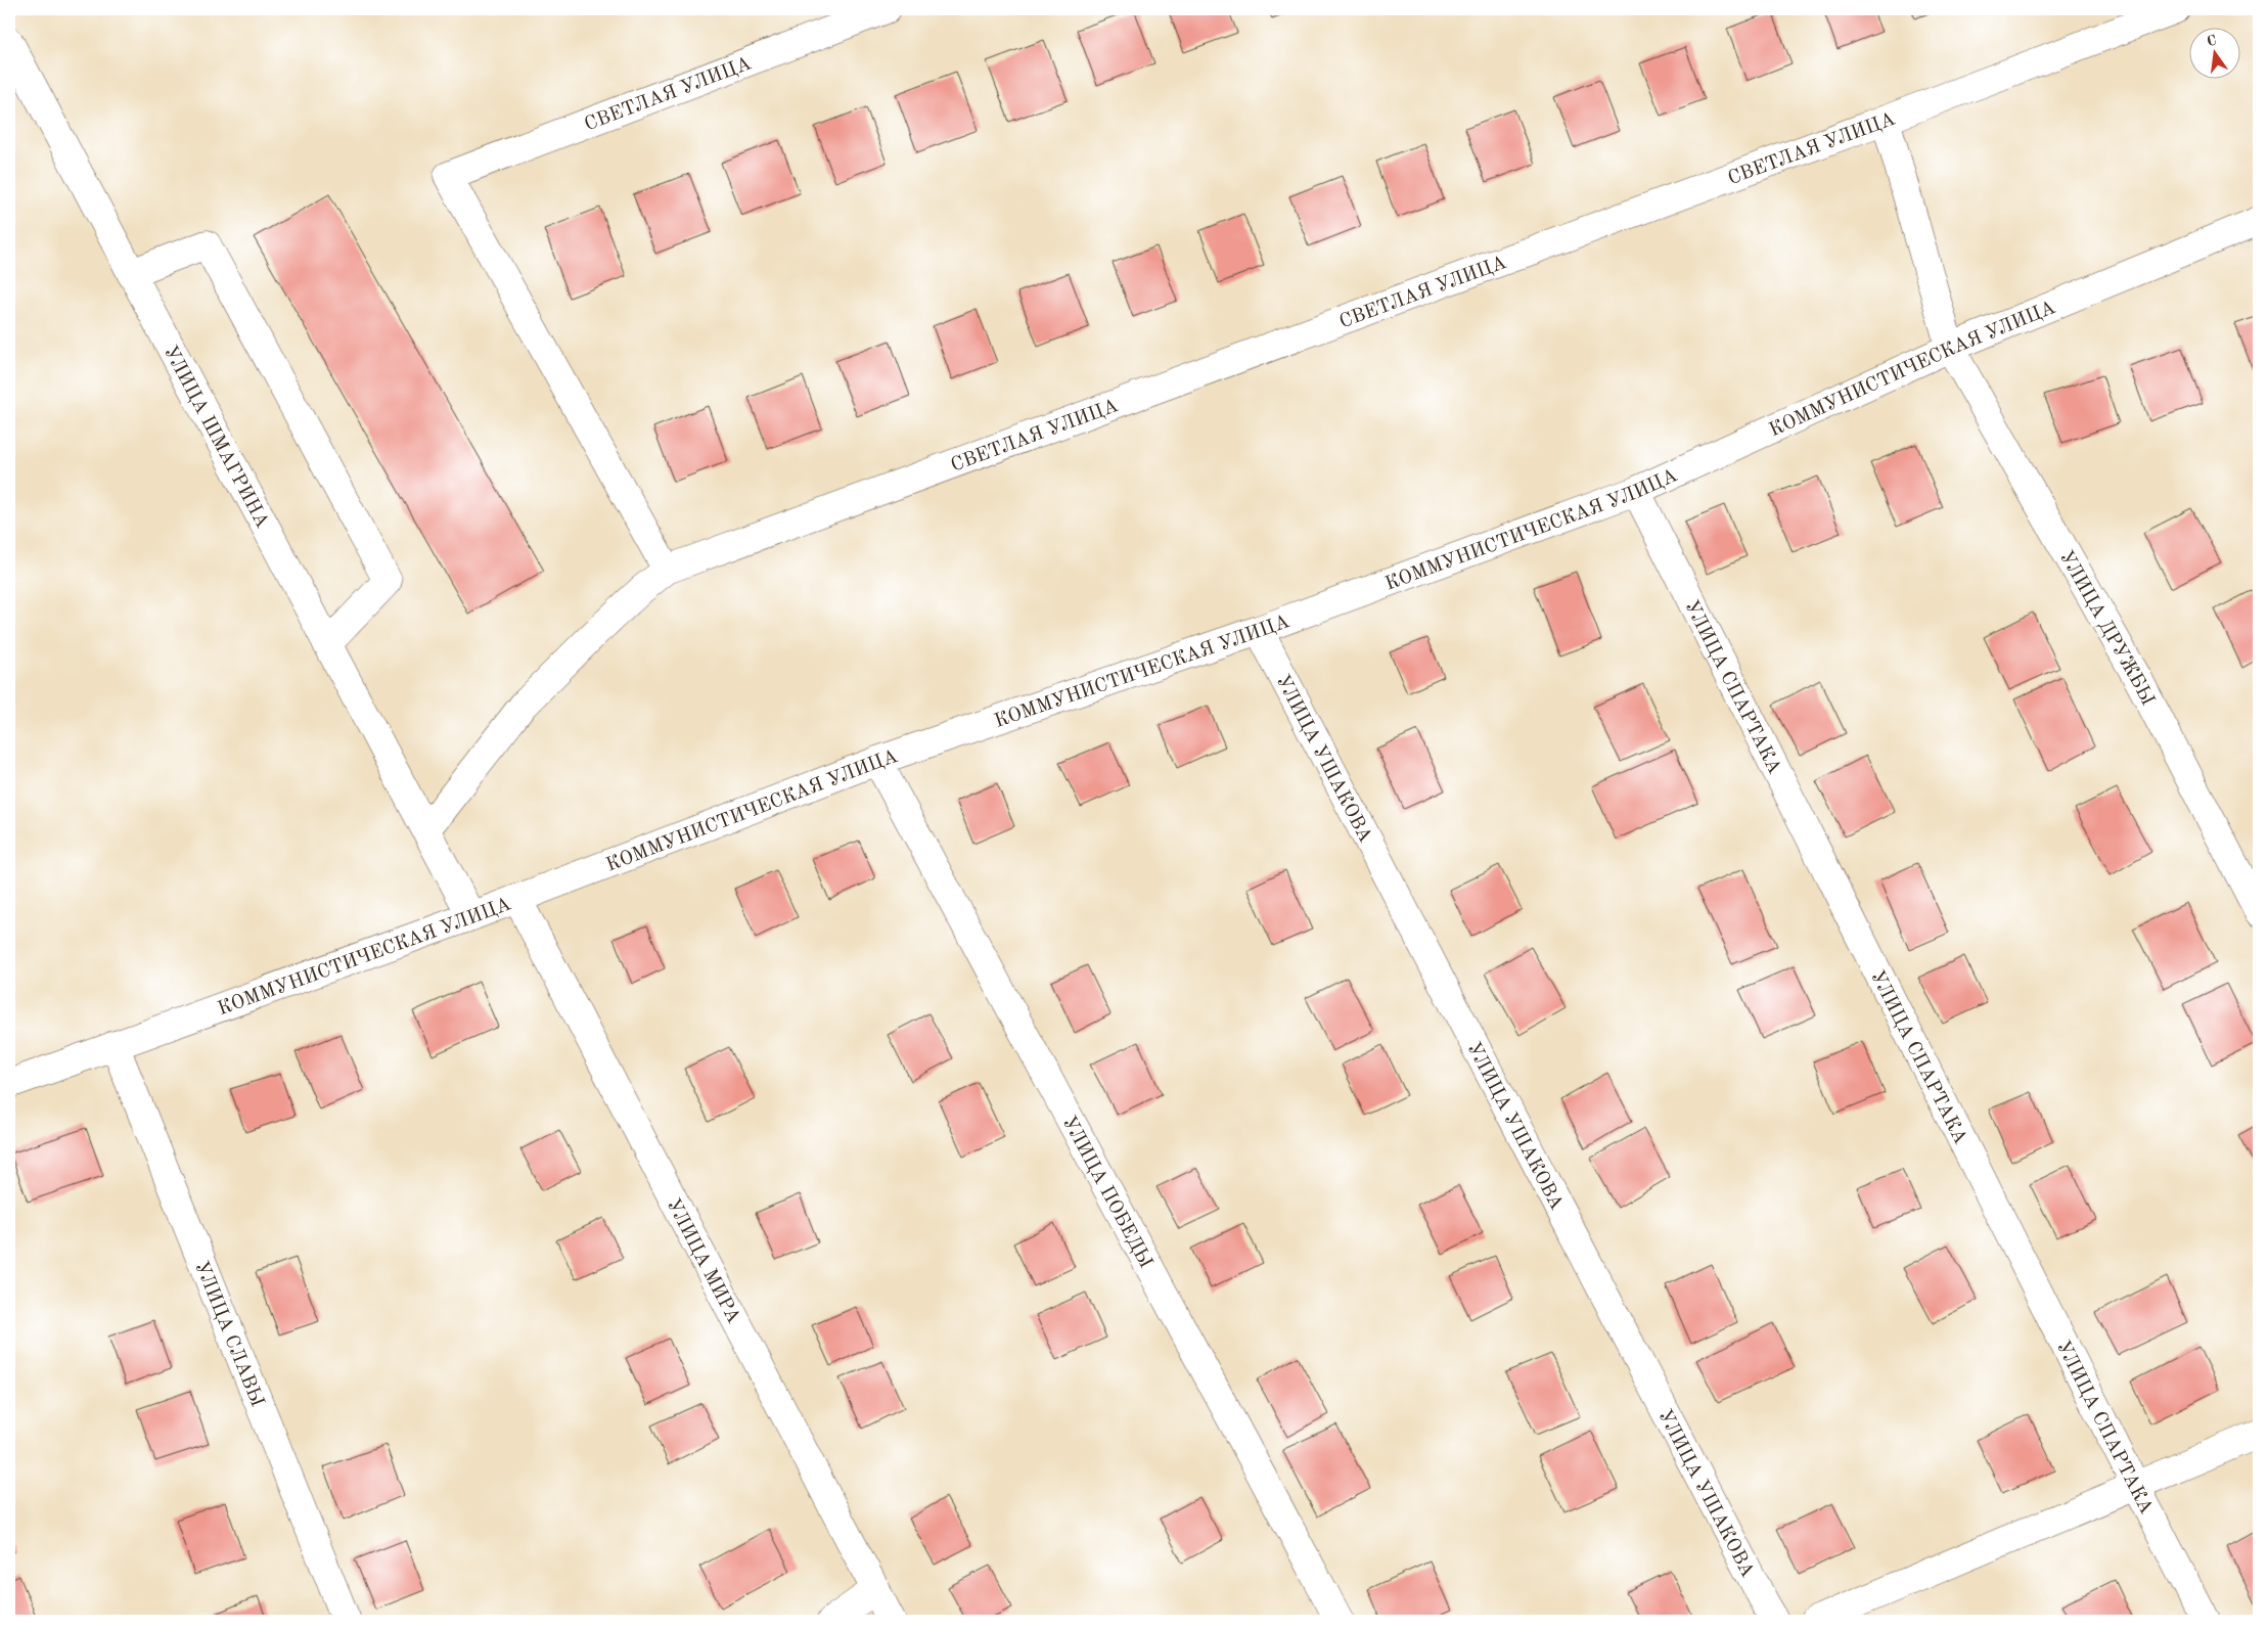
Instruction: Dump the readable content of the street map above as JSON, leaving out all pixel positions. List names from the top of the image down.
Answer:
{
  "streets": {
    "street": [
      "СВЕТЛАЯ УЛИЦА",
      "КОММУНИСТИЧЕСКАЯ УЛИЦА",
      "УЛИЦА ШМАГРИНА",
      "УЛИЦА ДРУЖБЫ",
      "УЛИЦА СПАРТАКА",
      "УЛИЦА УШАКОВА",
      "УЛИЦА ПОБЕДЫ",
      "УЛИЦА МИРА",
      "УЛИЦА СЛАВЫ"
    ]
  },
  "crossings": [
    ["СВЕТЛАЯ УЛИЦА", "УЛИЦА ШМАГРИНА"],
    ["СВЕТЛАЯ УЛИЦА", "УЛИЦА ДРУЖБЫ"],
    ["КОММУНИСТИЧЕСКАЯ УЛИЦА", "УЛИЦА ШМАГРИНА"],
    ["КОММУНИСТИЧЕСКАЯ УЛИЦА", "УЛИЦА ДРУЖБЫ"],
    ["КОММУНИСТИЧЕСКАЯ УЛИЦА", "УЛИЦА СПАРТАКА"],
    ["КОММУНИСТИЧЕСКАЯ УЛИЦА", "УЛИЦА УШАКОВА"],
    ["КОММУНИСТИЧЕСКАЯ УЛИЦА", "УЛИЦА ПОБЕДЫ"],
    ["КОММУНИСТИЧЕСКАЯ УЛИЦА", "УЛИЦА МИРА"],
    ["КОММУНИСТИЧЕСКАЯ УЛИЦА", "УЛИЦА СЛАВЫ"]
  ],
  "north": "top"
}
